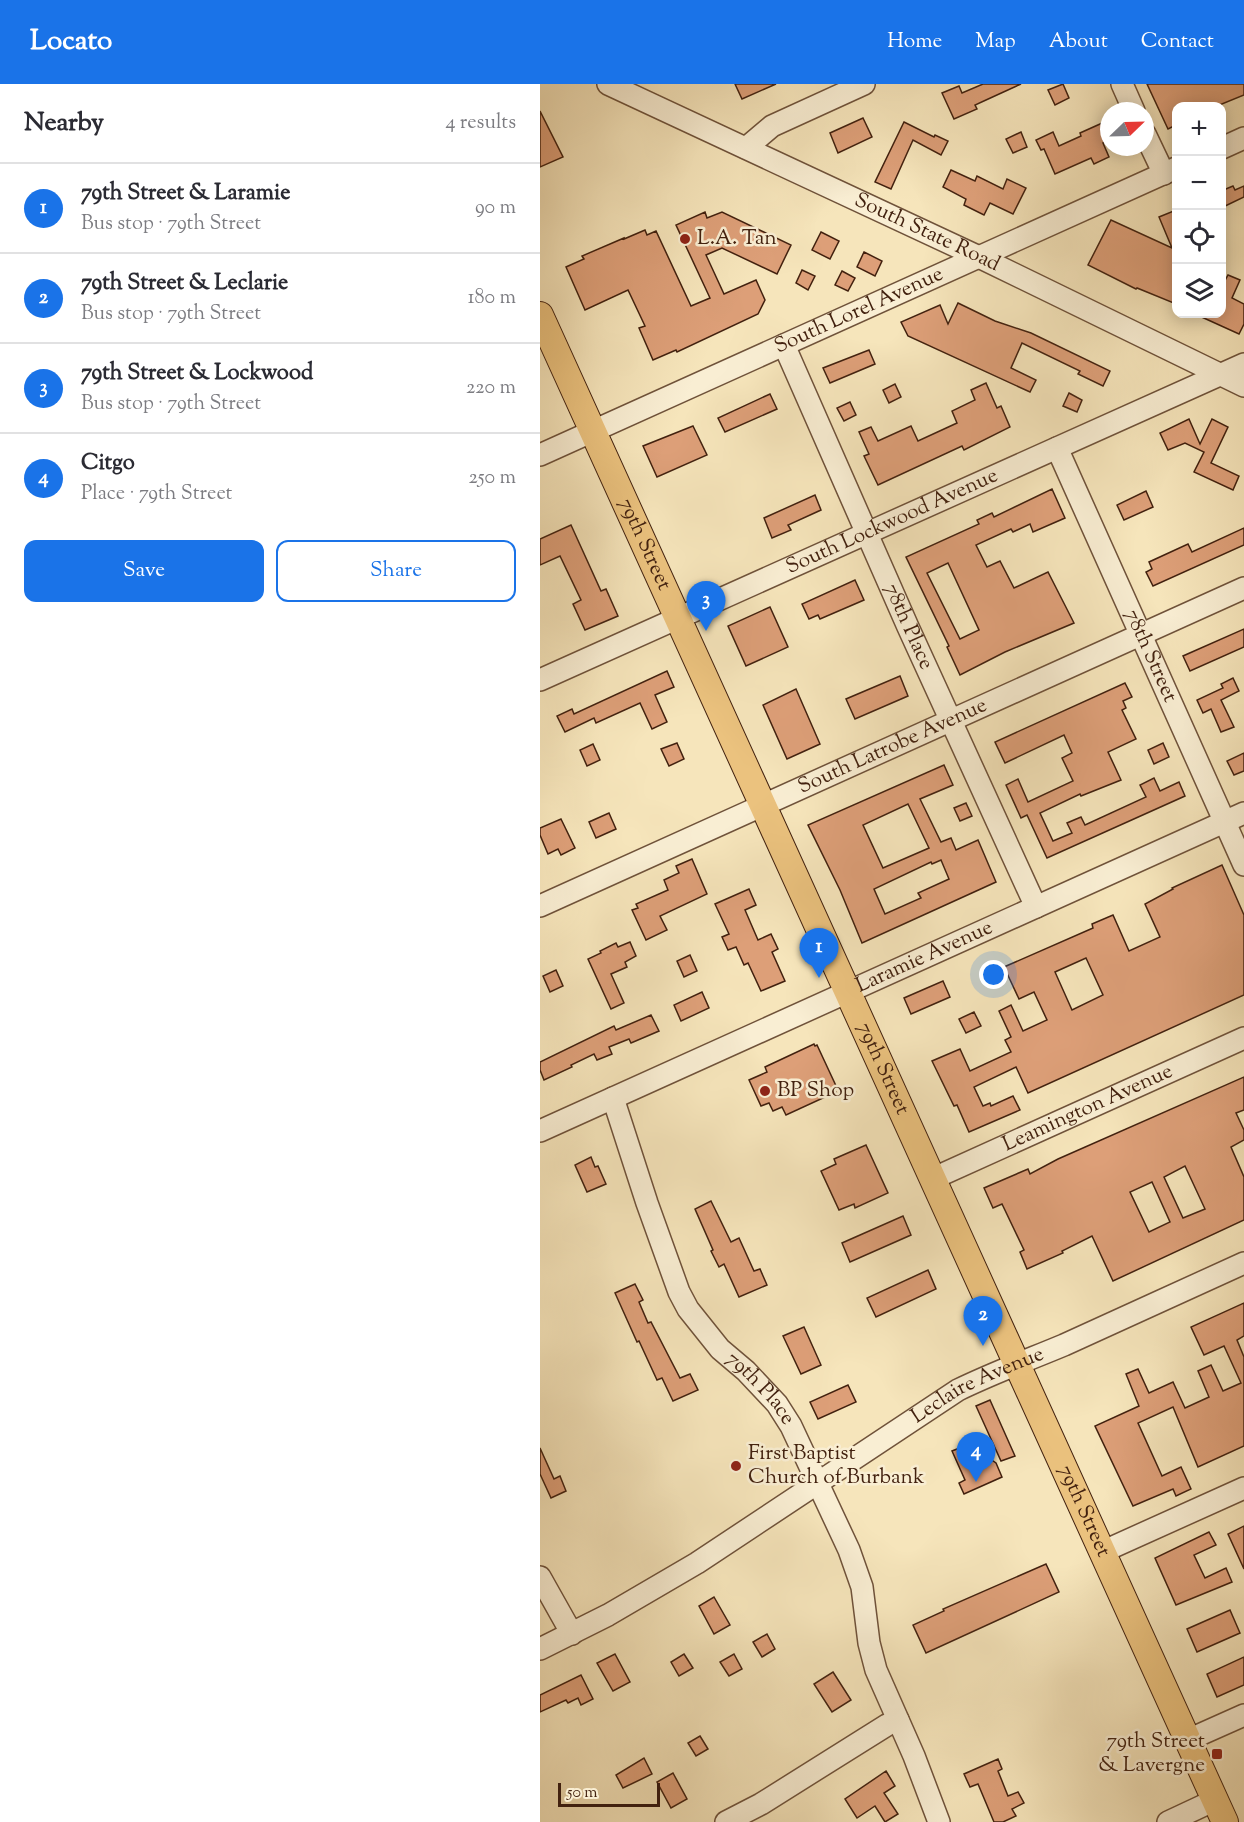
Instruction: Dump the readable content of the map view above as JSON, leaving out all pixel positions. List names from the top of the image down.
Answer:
{
  "streets": {
    "main road": ["79th Street"],
    "street": [
      "South State Road",
      "South Lorel Avenue",
      "South Lockwood Avenue",
      "78th Place",
      "78th Street",
      "South Latrobe Avenue",
      "Laramie Avenue",
      "Leamington Avenue",
      "Leclaire Avenue",
      "79th Place"
    ]
  },
  "crossings": [
    ["South State Road", "South Lorel Avenue"],
    ["South State Road", "South Lockwood Avenue"],
    ["South Lorel Avenue", "79th Street"],
    ["South Lorel Avenue", "78th Place"],
    ["South Lockwood Avenue", "79th Street"],
    ["South Lockwood Avenue", "78th Place"],
    ["South Lockwood Avenue", "78th Street"],
    ["79th Street", "South Latrobe Avenue"],
    ["79th Street", "Laramie Avenue"],
    ["79th Street", "Leamington Avenue"],
    ["79th Street", "Leclaire Avenue"],
    ["78th Place", "South Latrobe Avenue"],
    ["78th Place", "Laramie Avenue"],
    ["78th Street", "South Latrobe Avenue"],
    ["78th Street", "Laramie Avenue"],
    ["Laramie Avenue", "79th Place"],
    ["Leclaire Avenue", "79th Place"]
  ],
  "places": {
    "other": ["L.A. Tan", "BP Shop", "First Baptist Church of Burbank"],
    "transit": ["79th Street & Lavergne"]
  },
  "scale_bar": "50 m",
  "north": "top right",
  "page": {
    "header": "Locato",
    "nav": [
      "Home",
      "Map",
      "About",
      "Contact"
    ],
    "heading": ["Nearby", "4 results"],
    "map_buttons": ["+", "−"],
    "list": [
      {
        "mark": "1",
        "name": "79th Street & Laramie",
        "note": "Bus stop · 79th Street",
        "value": "90 m"
      },
      {
        "mark": "2",
        "name": "79th Street & Leclarie",
        "note": "Bus stop · 79th Street",
        "value": "180 m"
      },
      {
        "mark": "3",
        "name": "79th Street & Lockwood",
        "note": "Bus stop · 79th Street",
        "value": "220 m"
      },
      {
        "mark": "4",
        "name": "Citgo",
        "note": "Place · 79th Street",
        "value": "250 m"
      }
    ],
    "buttons": ["Save", "Share"],
    "pins": [
      "3",
      "1",
      "2",
      "4"
    ],
    "scale": "50 m"
  }
}
